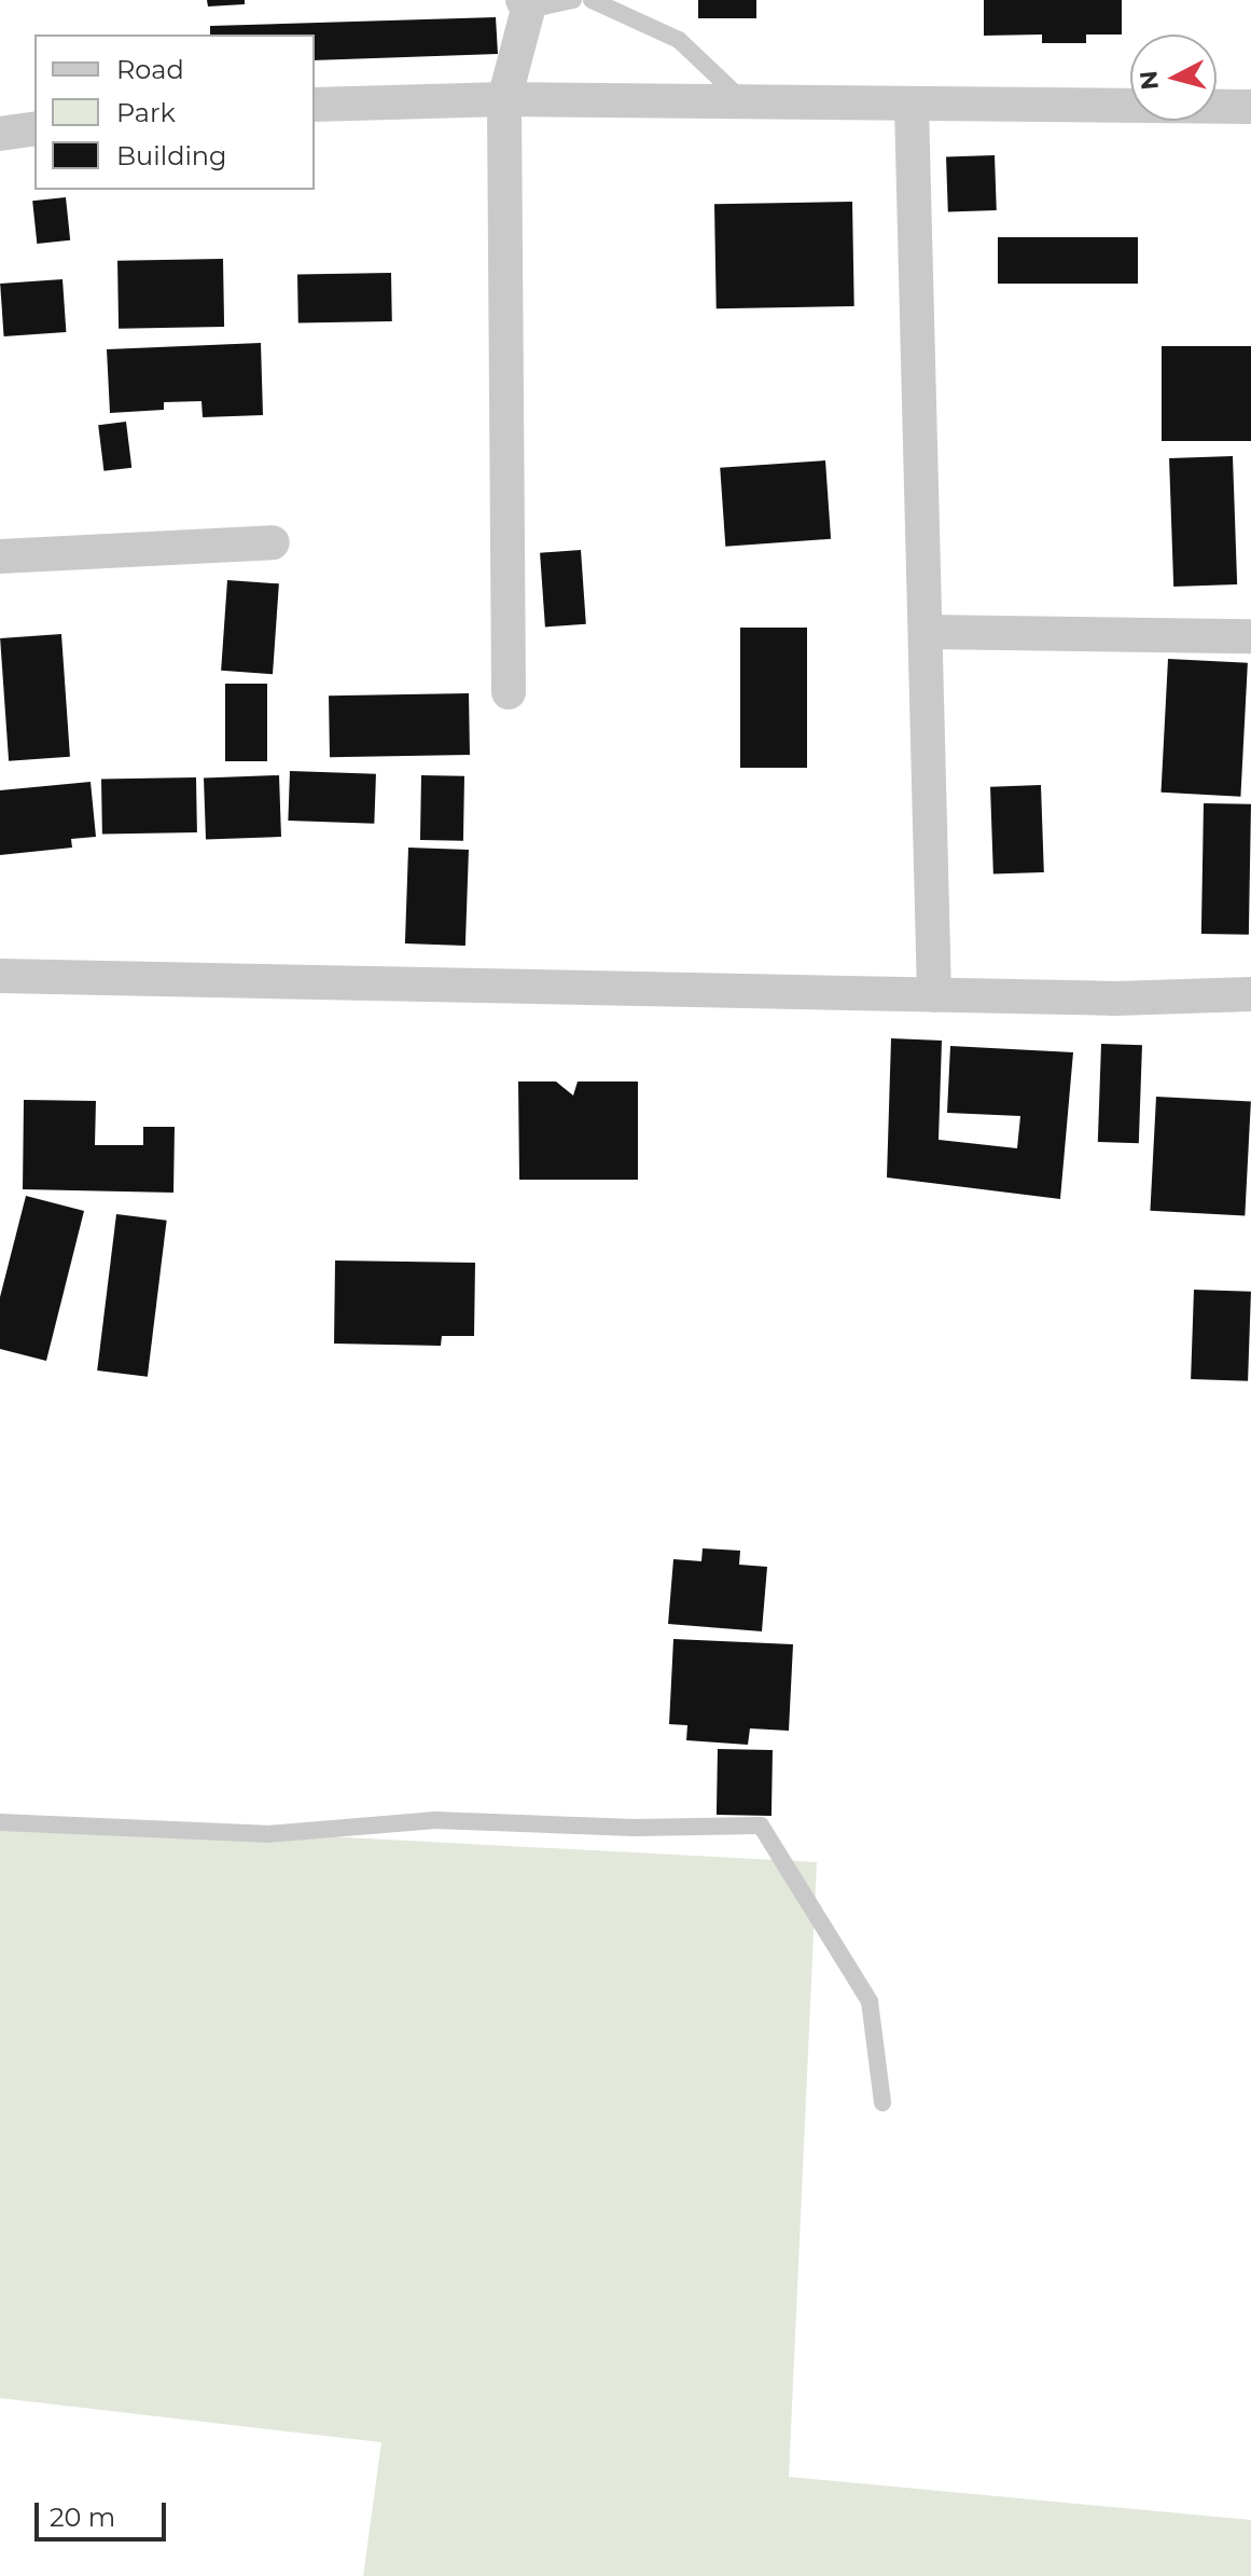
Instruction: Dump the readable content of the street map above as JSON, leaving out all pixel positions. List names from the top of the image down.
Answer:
{
  "legend": ["Road", "Park", "Building"],
  "scale_bar": "20 m",
  "north": "left"
}
